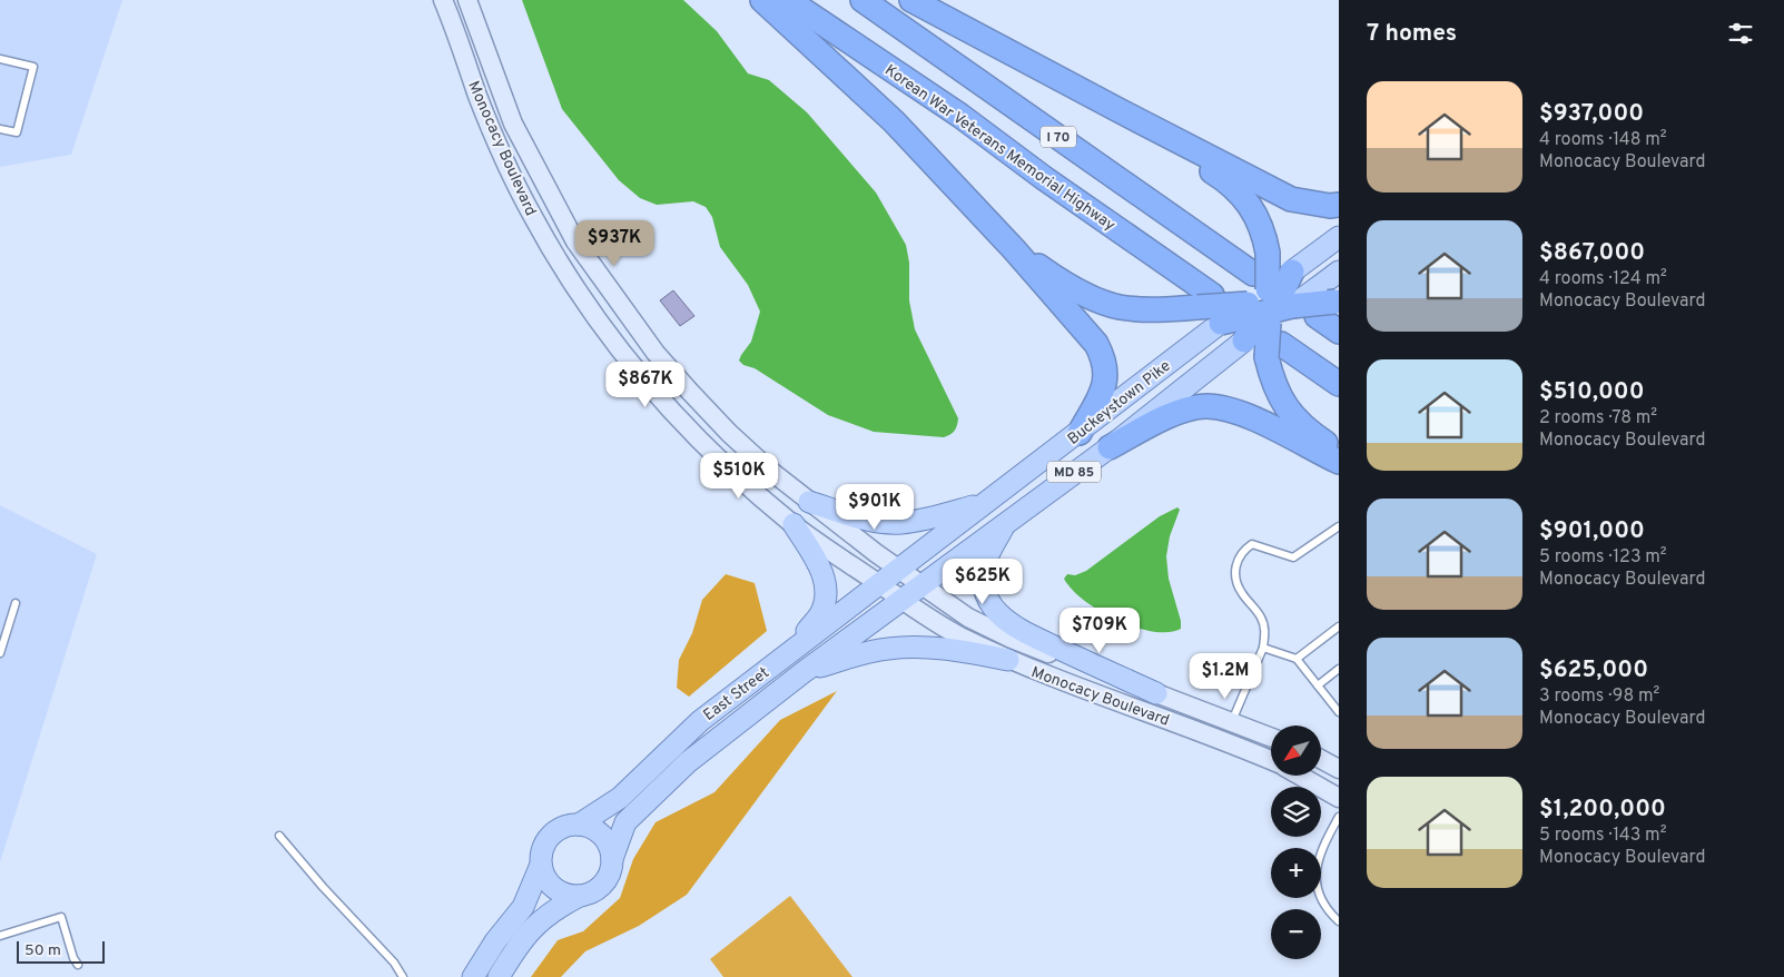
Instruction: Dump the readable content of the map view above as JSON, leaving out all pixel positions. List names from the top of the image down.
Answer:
{
  "streets": {
    "highway": ["I 70", "Korean War Veterans Memorial Highway"],
    "main road": [
      "Monocacy Boulevard",
      "Buckeystown Pike",
      "MD 85",
      "East Street"
    ]
  },
  "crossings": [
    ["Monocacy Boulevard", "Buckeystown Pike"],
    ["Monocacy Boulevard", "East Street"],
    ["Buckeystown Pike", "East Street"]
  ],
  "scale_bar": "50 m",
  "north": "bottom left",
  "page": {
    "heading": "7 homes",
    "list": [
      {
        "name": "$937,000",
        "note": "4 rooms · 148 m² · Monocacy Boulevard"
      },
      {
        "name": "$867,000",
        "note": "4 rooms · 124 m² · Monocacy Boulevard"
      },
      {
        "name": "$510,000",
        "note": "2 rooms · 78 m² · Monocacy Boulevard"
      },
      {
        "name": "$901,000",
        "note": "5 rooms · 123 m² · Monocacy Boulevard"
      },
      {
        "name": "$625,000",
        "note": "3 rooms · 98 m² · Monocacy Boulevard"
      },
      {
        "name": "$1,200,000",
        "note": "5 rooms · 143 m² · Monocacy Boulevard"
      }
    ],
    "price": [
      "$937K",
      "$867K",
      "$510K",
      "$901K",
      "$625K",
      "$709K",
      "$1.2M"
    ],
    "map_buttons": ["+", "−"],
    "scale": "50 m"
  }
}
